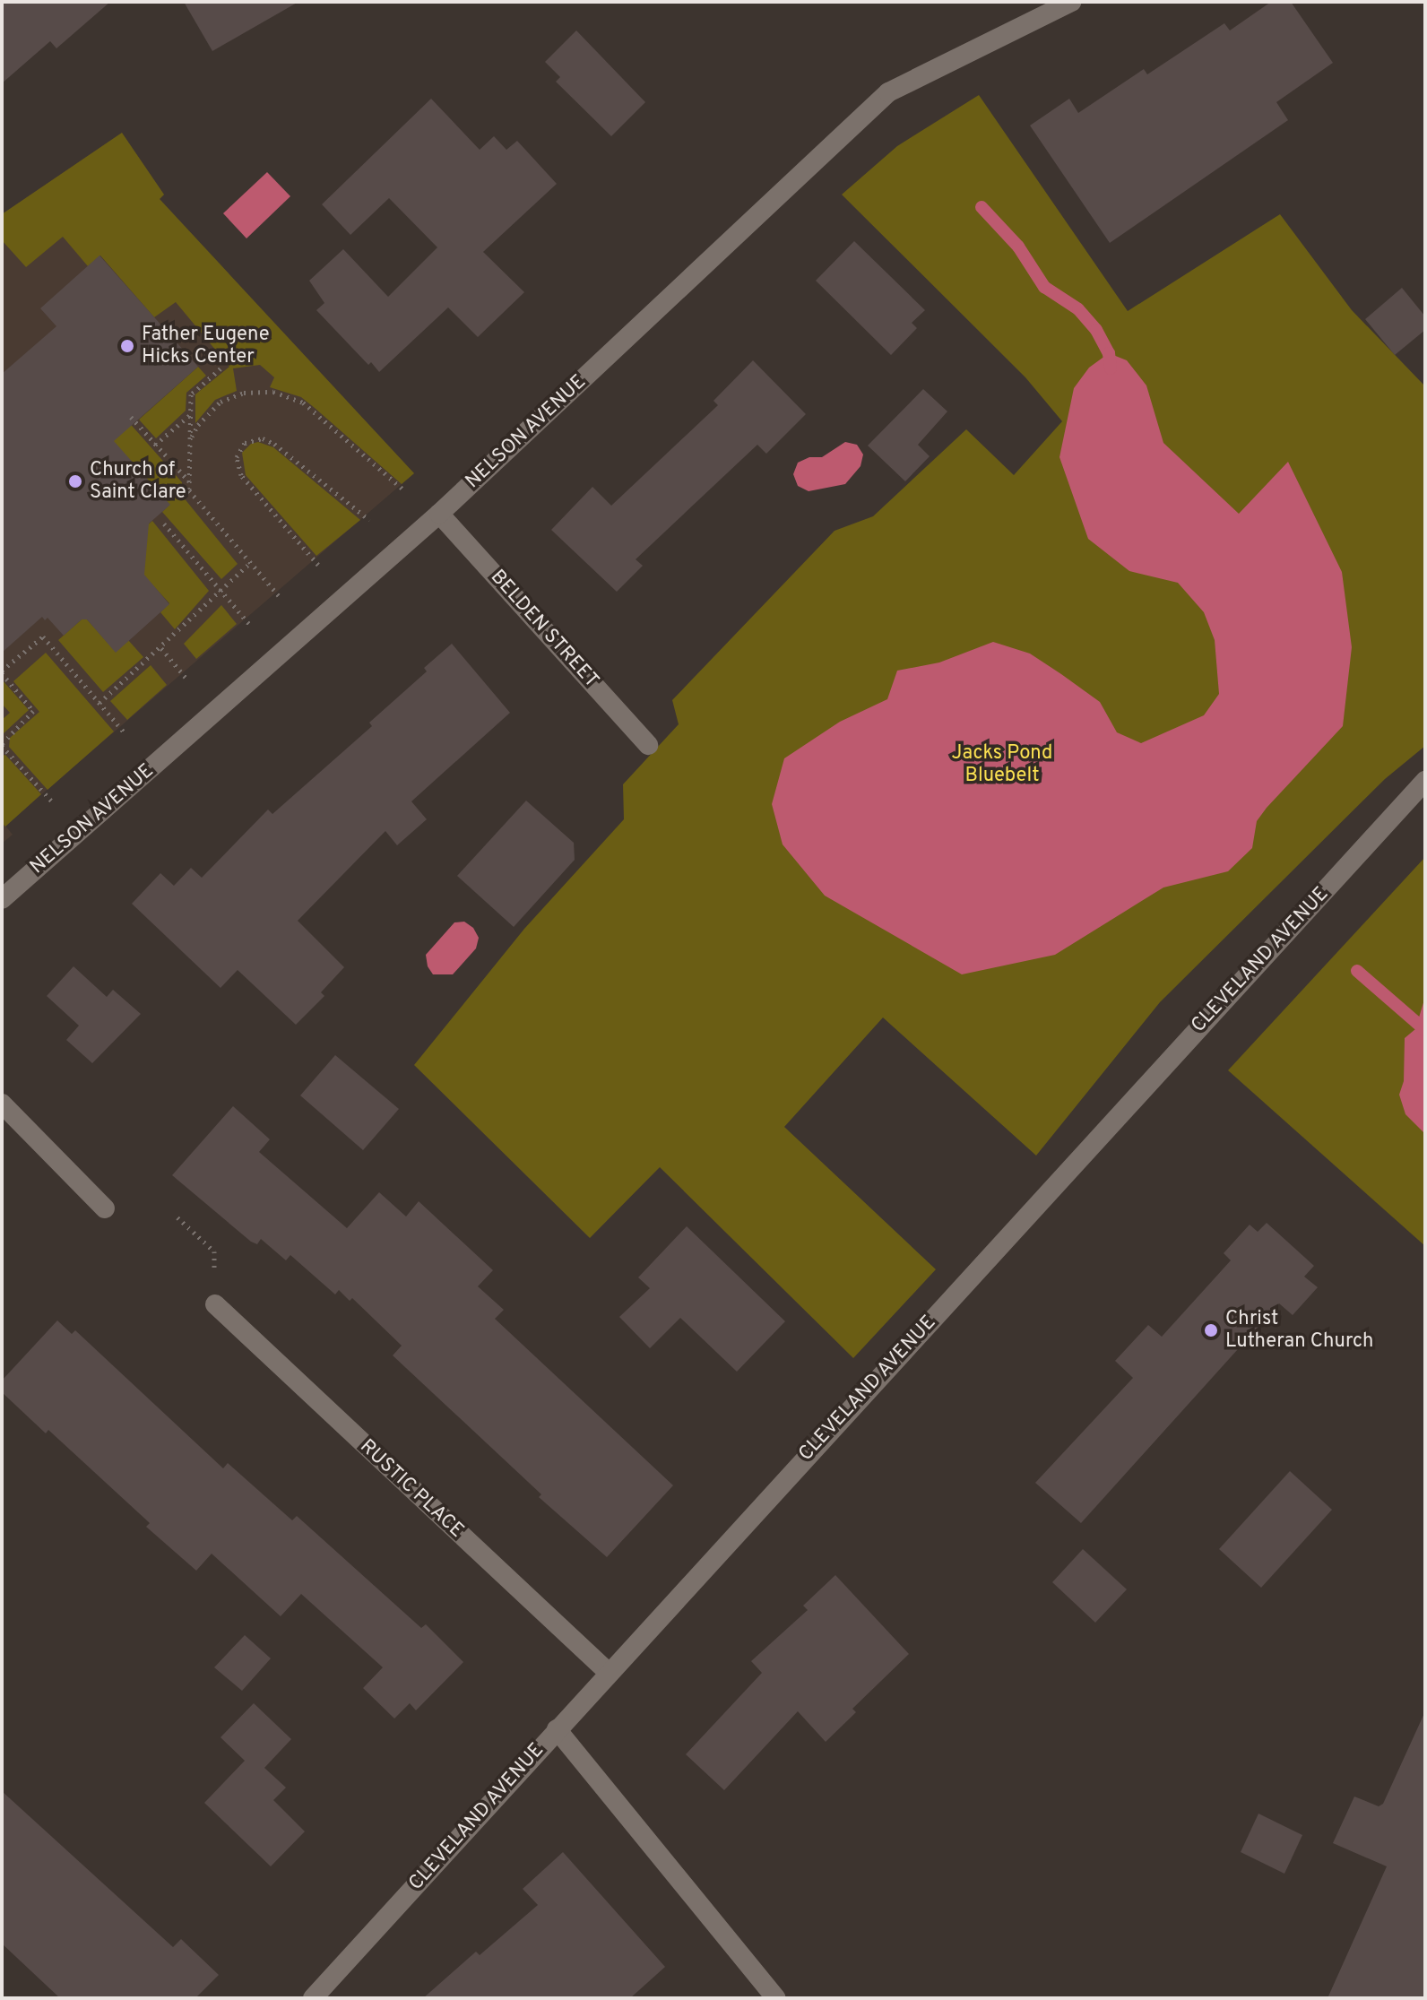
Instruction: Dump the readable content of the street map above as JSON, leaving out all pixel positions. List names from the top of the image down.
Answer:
{
  "streets": {
    "street": [
      "NELSON AVENUE",
      "BELDEN STREET",
      "CLEVELAND AVENUE",
      "RUSTIC PLACE"
    ]
  },
  "crossings": [
    ["NELSON AVENUE", "BELDEN STREET"],
    ["CLEVELAND AVENUE", "RUSTIC PLACE"]
  ],
  "parks": ["Jacks Pond Bluebelt"],
  "places": ["Father Eugene Hicks Center", "Church of Saint Clare", "Christ Lutheran Church"]
}
